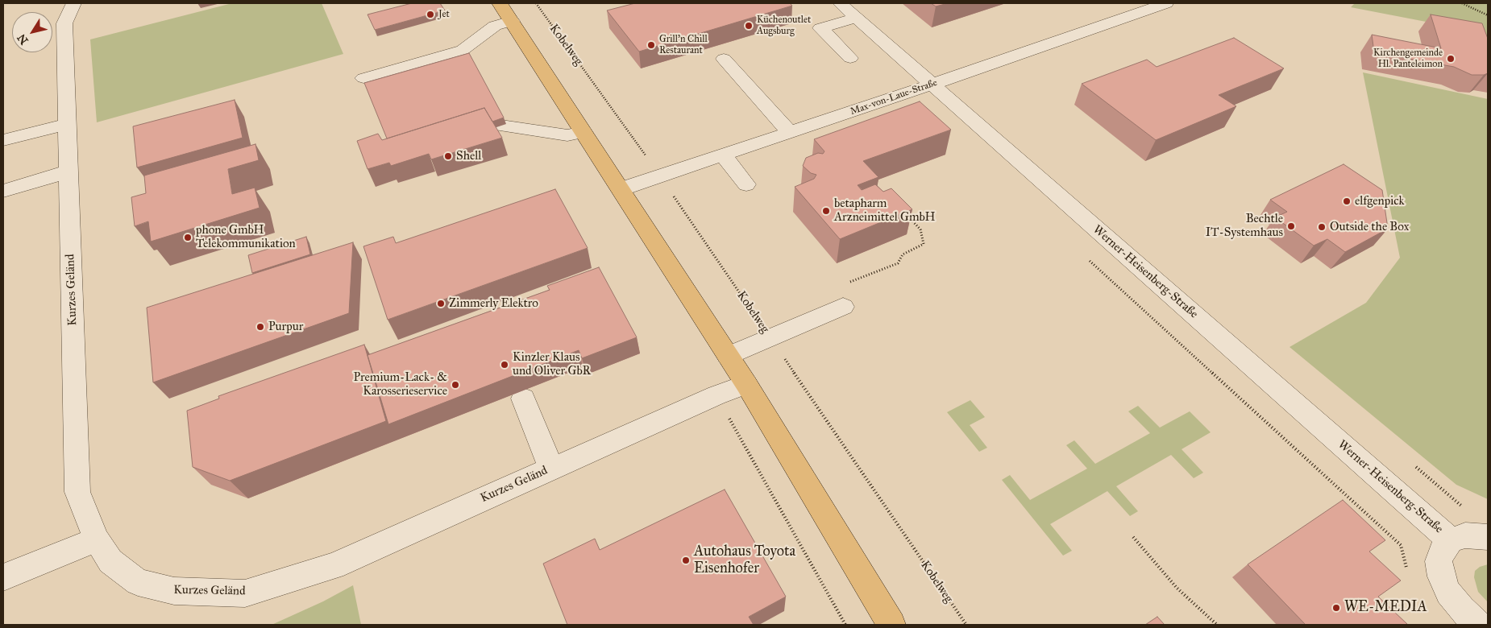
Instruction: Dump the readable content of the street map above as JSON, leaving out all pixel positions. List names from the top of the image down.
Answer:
{
  "streets": {
    "street": ["Max-von-Laue-Straße", "Werner-Heisenberg-Straße", "Kurzes Geländ"],
    "path": ["Kobelweg"]
  },
  "crossings": [
    ["Kobelweg", "Max-von-Laue-Straße"],
    ["Max-von-Laue-Straße", "Werner-Heisenberg-Straße"]
  ],
  "places": [
    "Jet",
    "Küchenoutlet Augsburg",
    "Grill’n Chill Restaurant",
    "Kirchengemeinde Hl. Panteleimon",
    "Shell",
    "elfgenpick",
    "betapharm Arzneimittel GmbH",
    "Bechtle IT-Systemhaus",
    "Outside the Box",
    "phone GmbH Telekommunikation",
    "Zimmerly Elektro",
    "Purpur",
    "Kinzler Klaus und Oliver GbR",
    "Premium-Lack- & Karosserieservice",
    "Autohaus Toyota Eisenhofer",
    "WE-MEDIA"
  ],
  "north": "bottom left"
}
